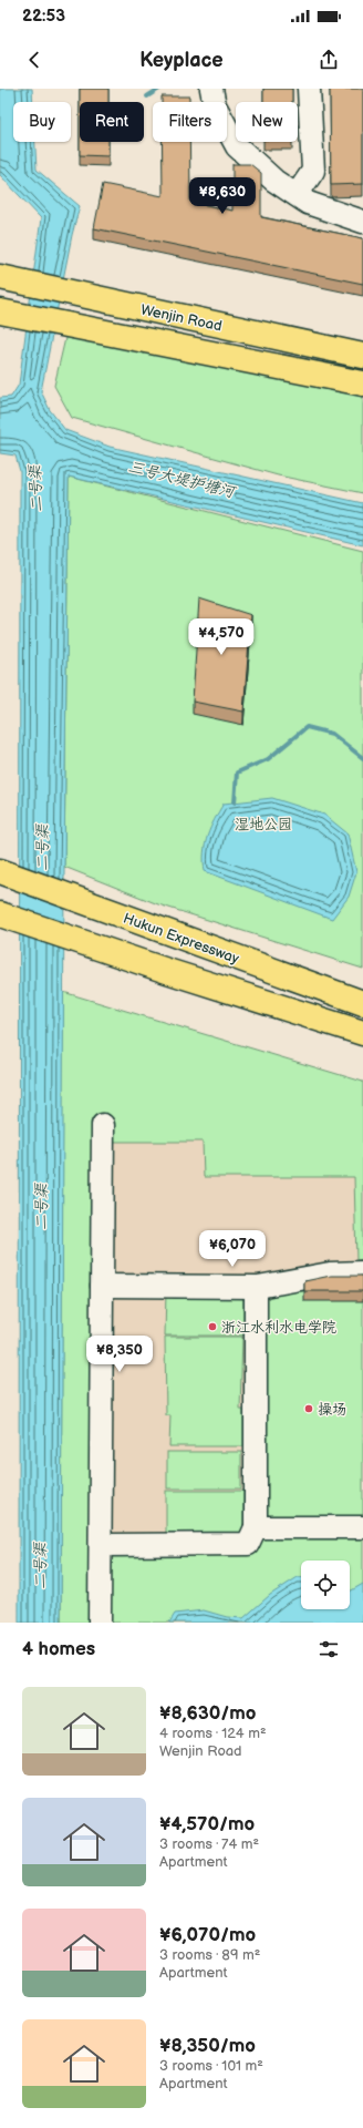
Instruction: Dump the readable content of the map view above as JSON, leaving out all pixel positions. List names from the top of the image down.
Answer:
{
  "streets": {
    "main road": ["Wenjin Road", "Hukun Expressway"]
  },
  "water": ["三号大堤护塘河", "二号渠"],
  "parks": ["湿地公园"],
  "places": ["浙江水利水电学院", "操场"],
  "page": {
    "status": "22:53",
    "header": "Keyplace",
    "chip": [
      "Buy",
      "Rent",
      "Filters",
      "New"
    ],
    "price": [
      "¥8,630",
      "¥4,570",
      "¥6,070",
      "¥8,350"
    ],
    "heading": "4 homes",
    "list": [
      {
        "name": "¥8,630/mo",
        "note": "4 rooms · 124 m² · Wenjin Road"
      },
      {
        "name": "¥4,570/mo",
        "note": "3 rooms · 74 m² · Apartment"
      },
      {
        "name": "¥6,070/mo",
        "note": "3 rooms · 89 m² · Apartment"
      },
      {
        "name": "¥8,350/mo",
        "note": "3 rooms · 101 m² · Apartment"
      }
    ]
  }
}
